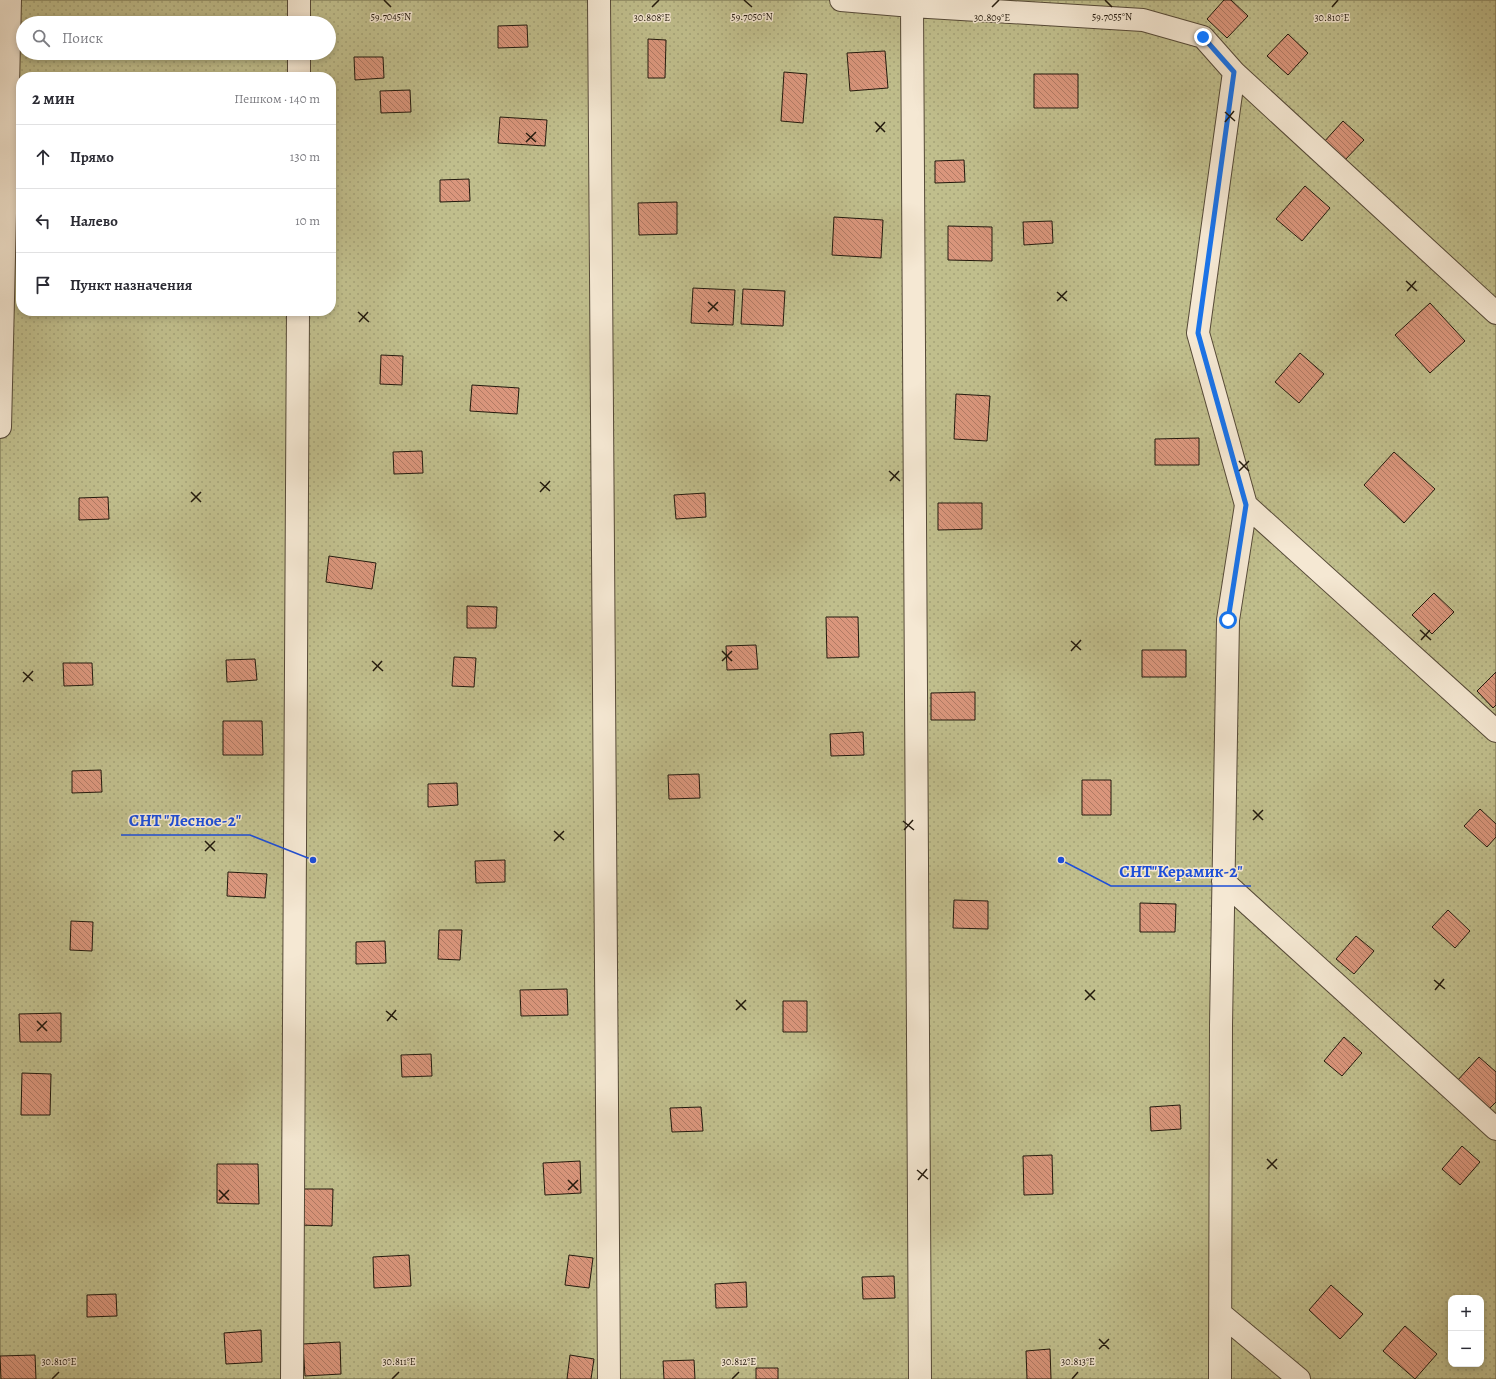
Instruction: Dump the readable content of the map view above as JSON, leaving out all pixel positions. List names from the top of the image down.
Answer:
{
  "places": ["СНТ \"Лесное-2\"", "СНТ\"Керамик-2\""],
  "page": {
    "search": "Поиск",
    "heading": ["2 мин", "Пешком · 140 m"],
    "list": [
      ["Прямо", "130 m"],
      ["Налево", "10 m"],
      "Пункт назначения"
    ],
    "map_buttons": ["+", "−"]
  },
  "coordinates": [
    "59.7055°N",
    "59.7045°N",
    "59.7050°N",
    "30.808°E",
    "30.809°E",
    "30.810°E",
    "30.811°E",
    "30.812°E",
    "30.813°E"
  ]
}
